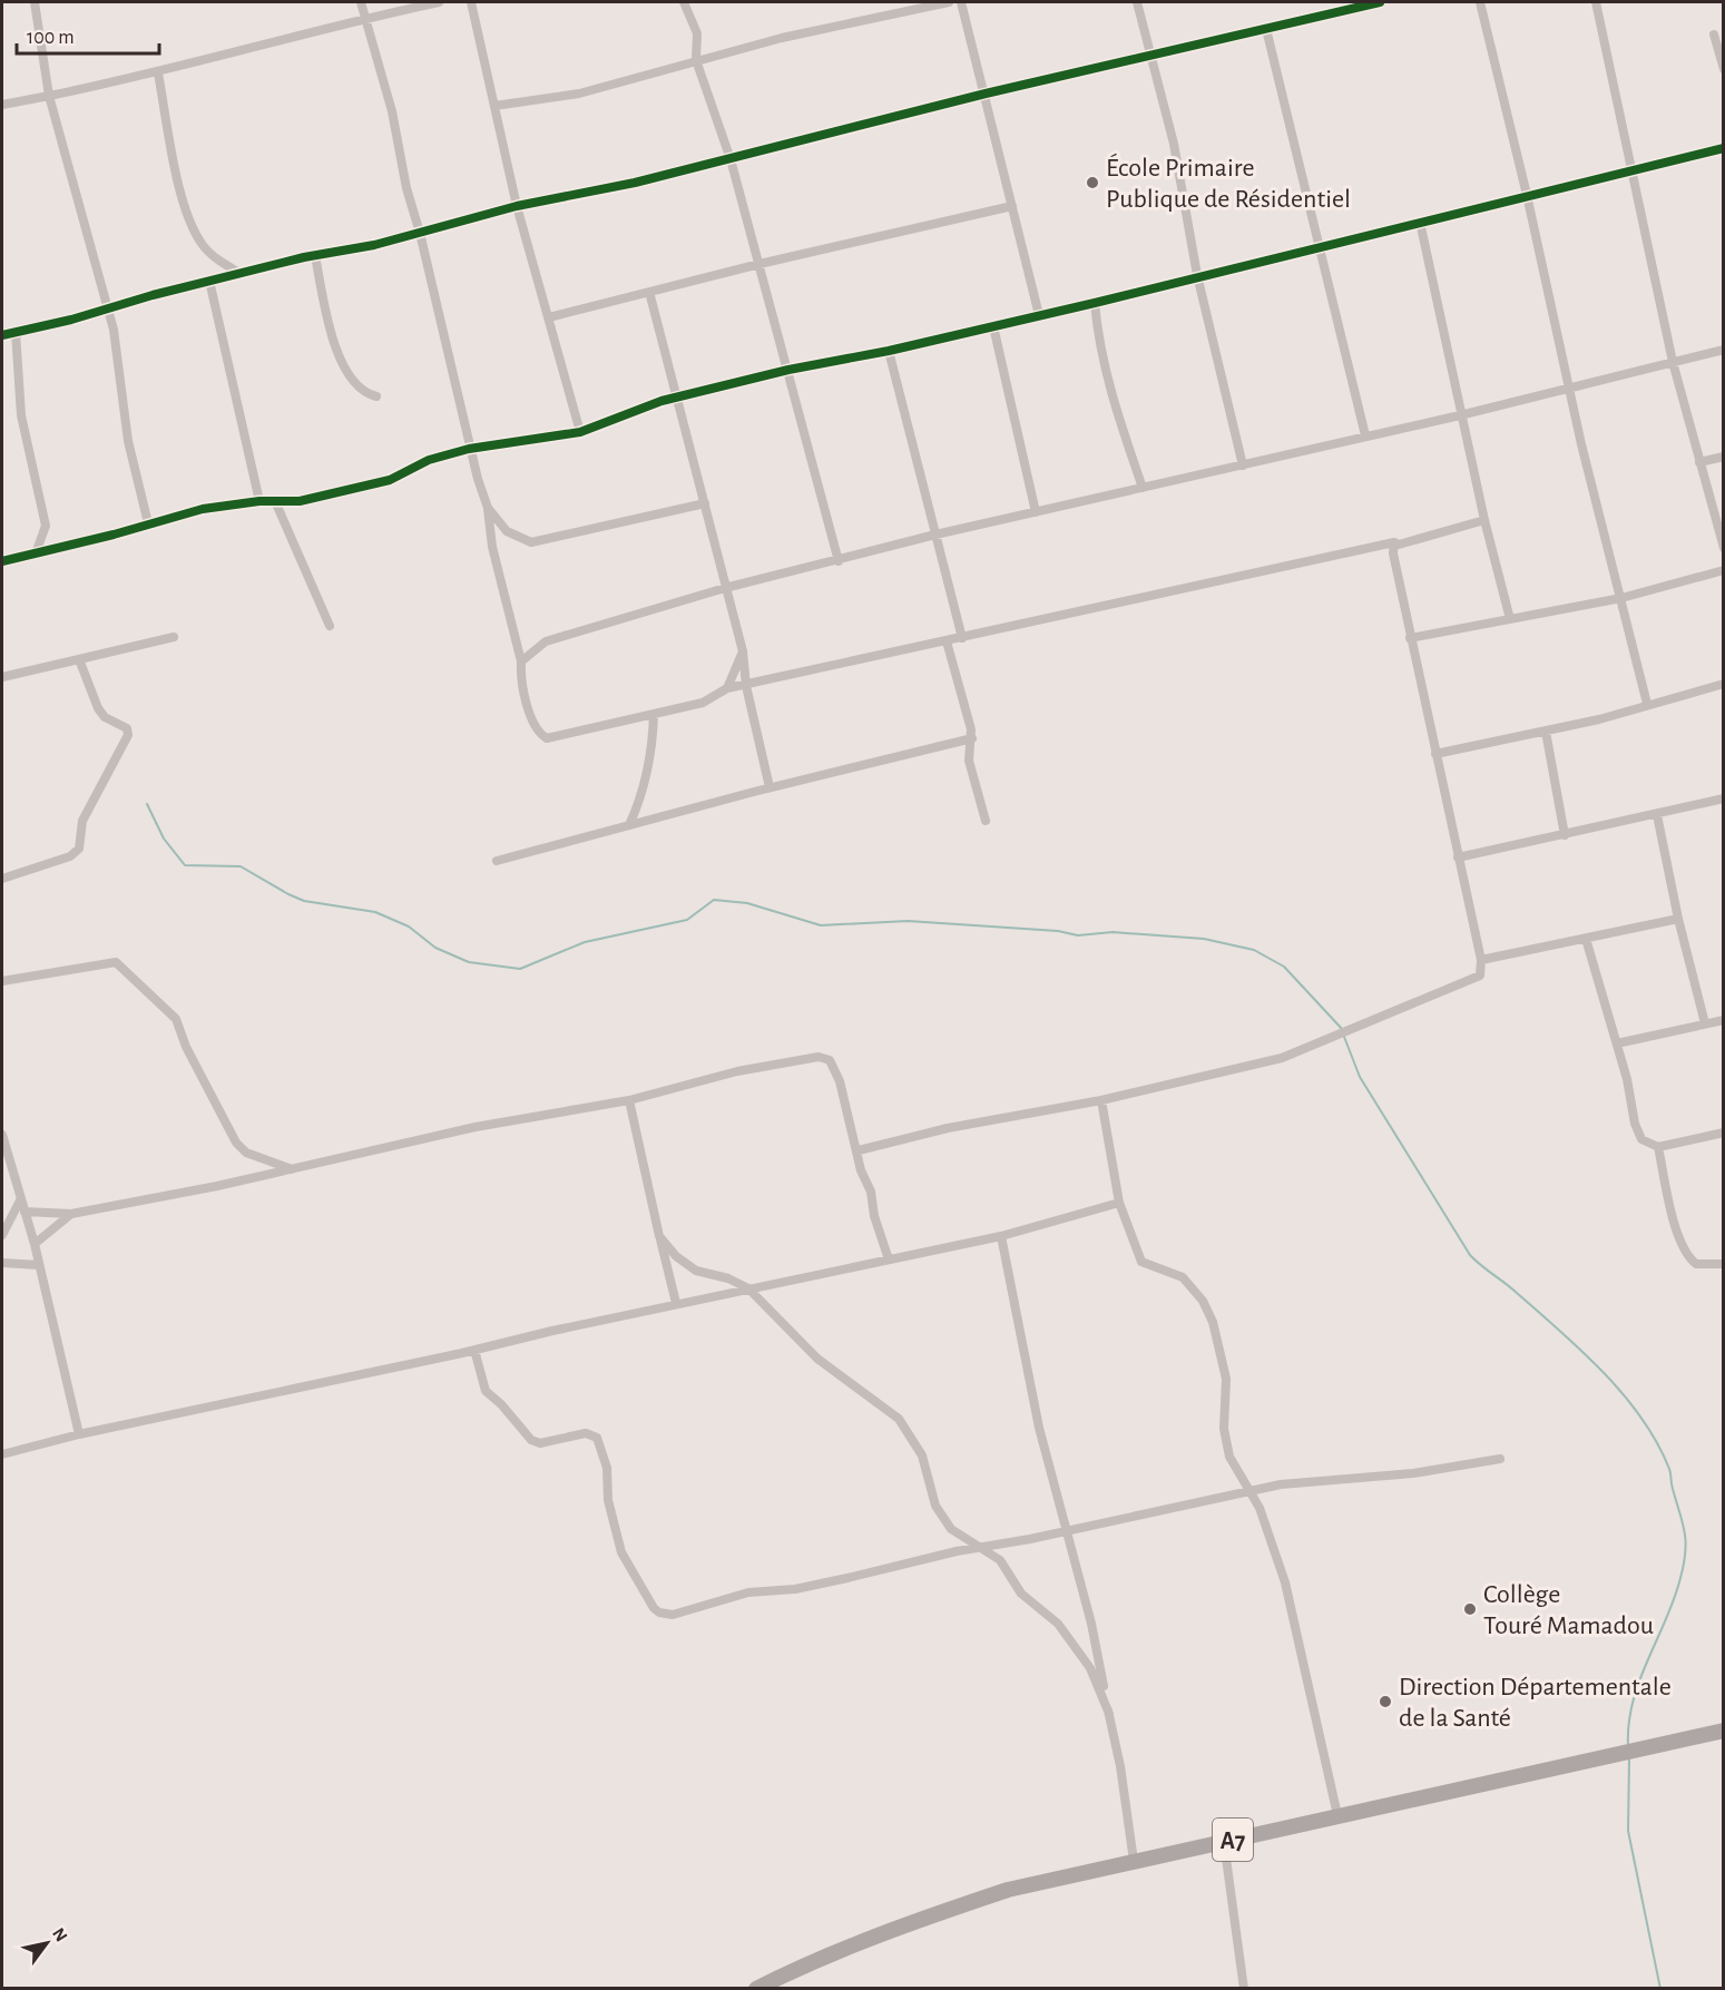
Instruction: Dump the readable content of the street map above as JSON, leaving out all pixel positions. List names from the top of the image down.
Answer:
{
  "streets": {
    "highway": ["A7"]
  },
  "places": ["École Primaire Publique de Résidentiel", "Collège Touré Mamadou", "Direction Départementale de la Santé"],
  "scale_bar": "100 m",
  "north": "top right"
}
